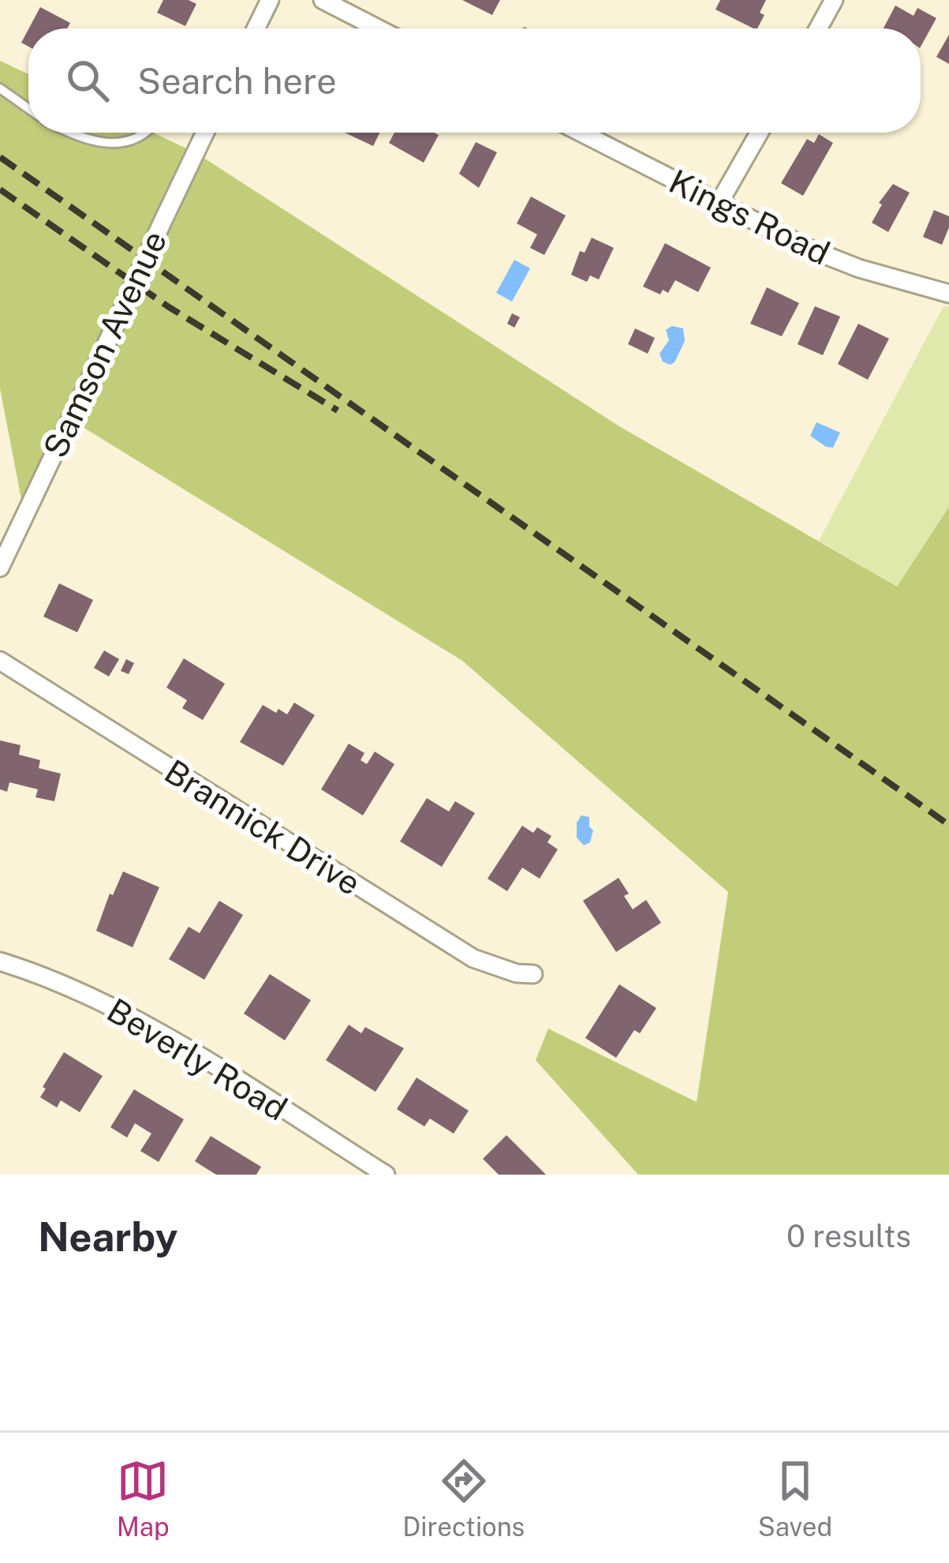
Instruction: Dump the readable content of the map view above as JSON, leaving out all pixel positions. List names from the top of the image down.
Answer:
{
  "streets": {
    "street": [
      "Kings Road",
      "Samson Avenue",
      "Brannick Drive",
      "Beverly Road"
    ]
  },
  "page": {
    "search": "Search here",
    "heading": ["Nearby", "0 results"],
    "nav": ["Map", "Directions", "Saved"]
  }
}
